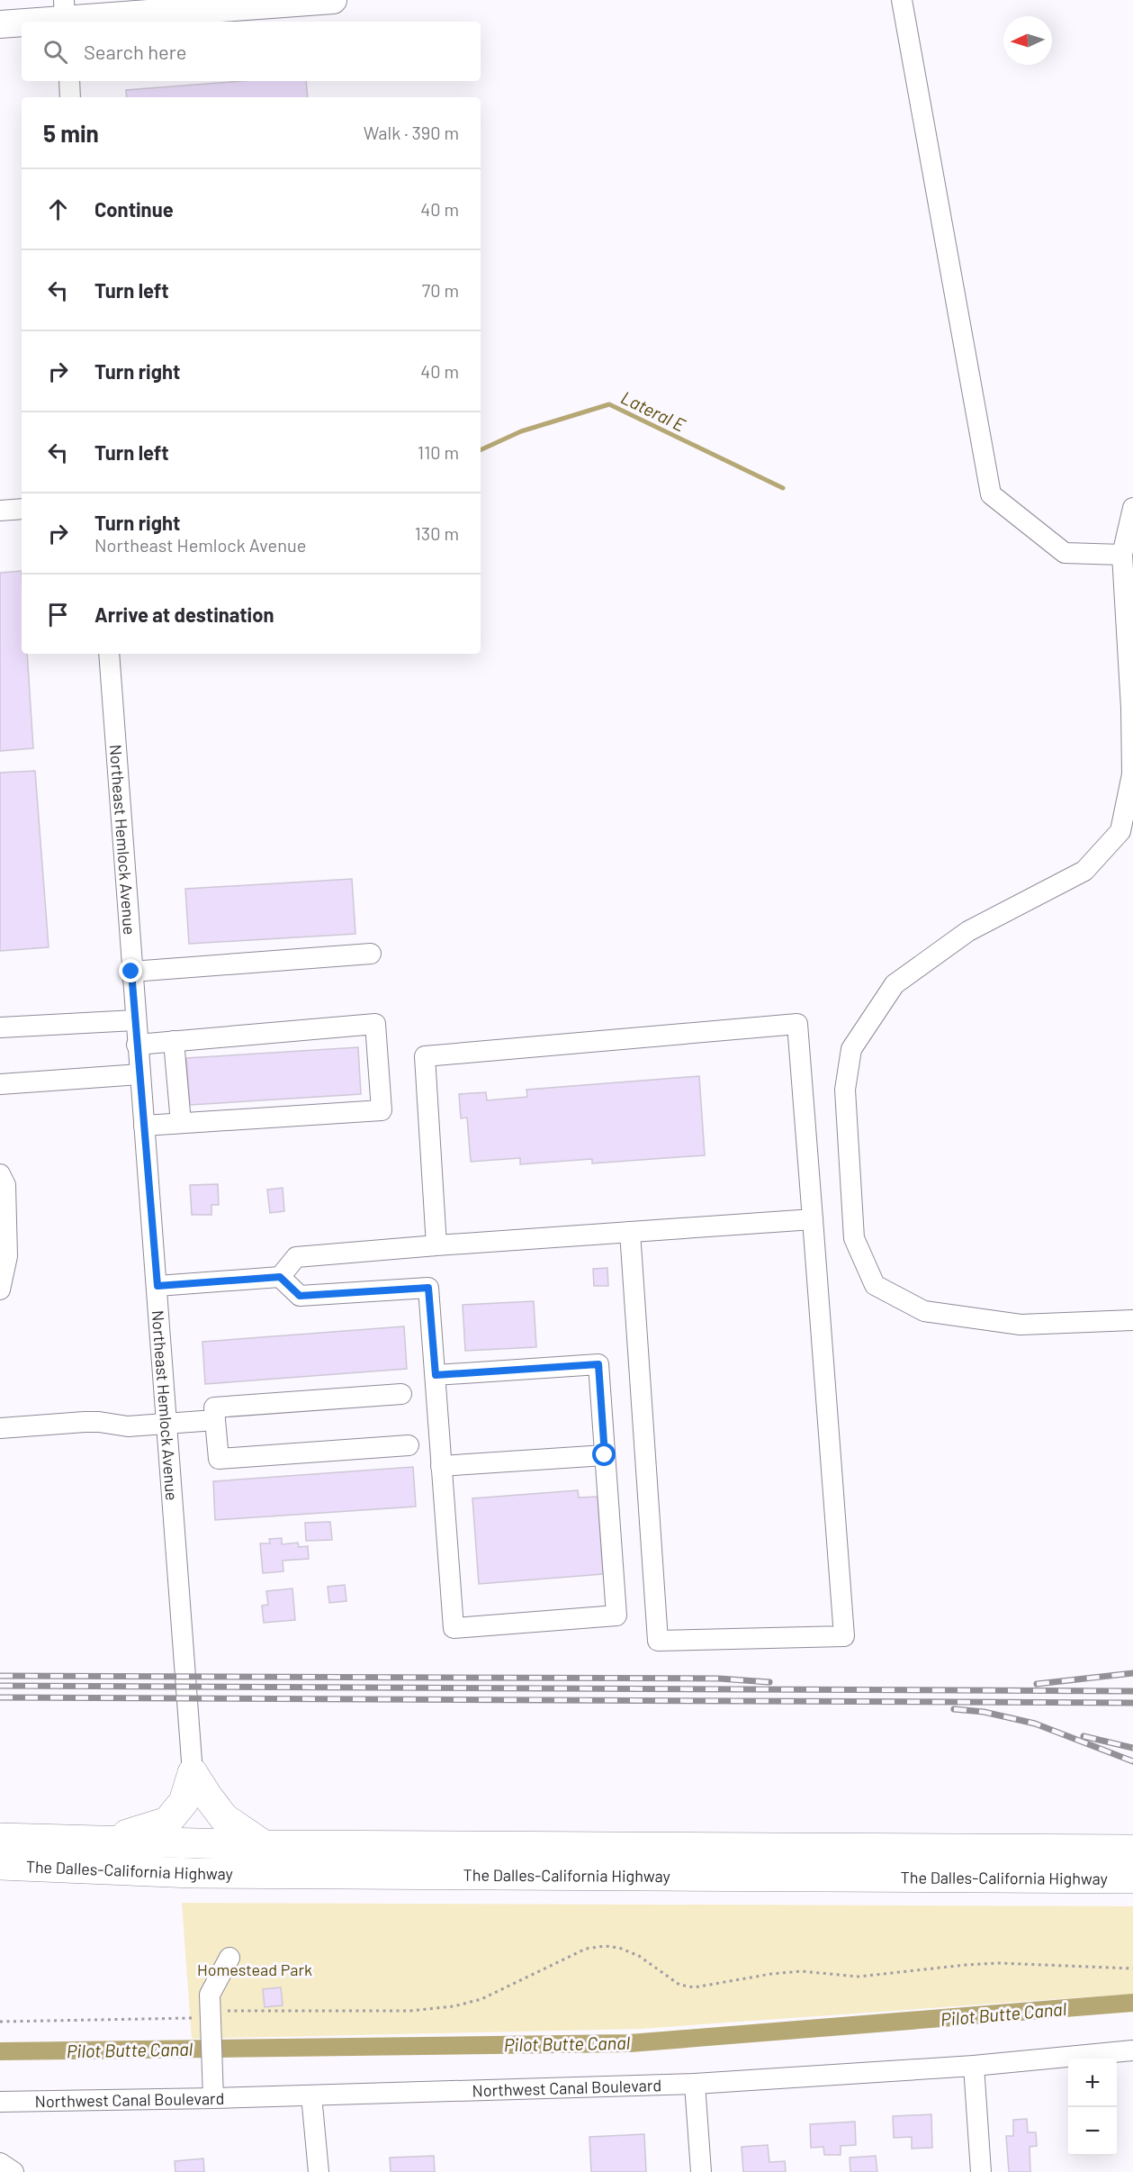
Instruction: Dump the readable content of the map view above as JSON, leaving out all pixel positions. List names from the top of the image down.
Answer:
{
  "streets": {
    "highway": ["The Dalles-California Highway"],
    "street": ["Northeast Hemlock Avenue", "Northwest Canal Boulevard"]
  },
  "water": ["Lateral E", "Pilot Butte Canal"],
  "parks": ["Homestead Park"],
  "north": "left",
  "page": {
    "search": "Search here",
    "heading": ["5 min", "Walk · 390 m"],
    "list": [
      ["Continue", "40 m"],
      ["Turn left", "70 m"],
      ["Turn right", "40 m"],
      ["Turn left", "110 m"],
      ["Turn right", "Northeast Hemlock Avenue", "130 m"],
      "Arrive at destination"
    ],
    "map_buttons": ["+", "−"]
  }
}
